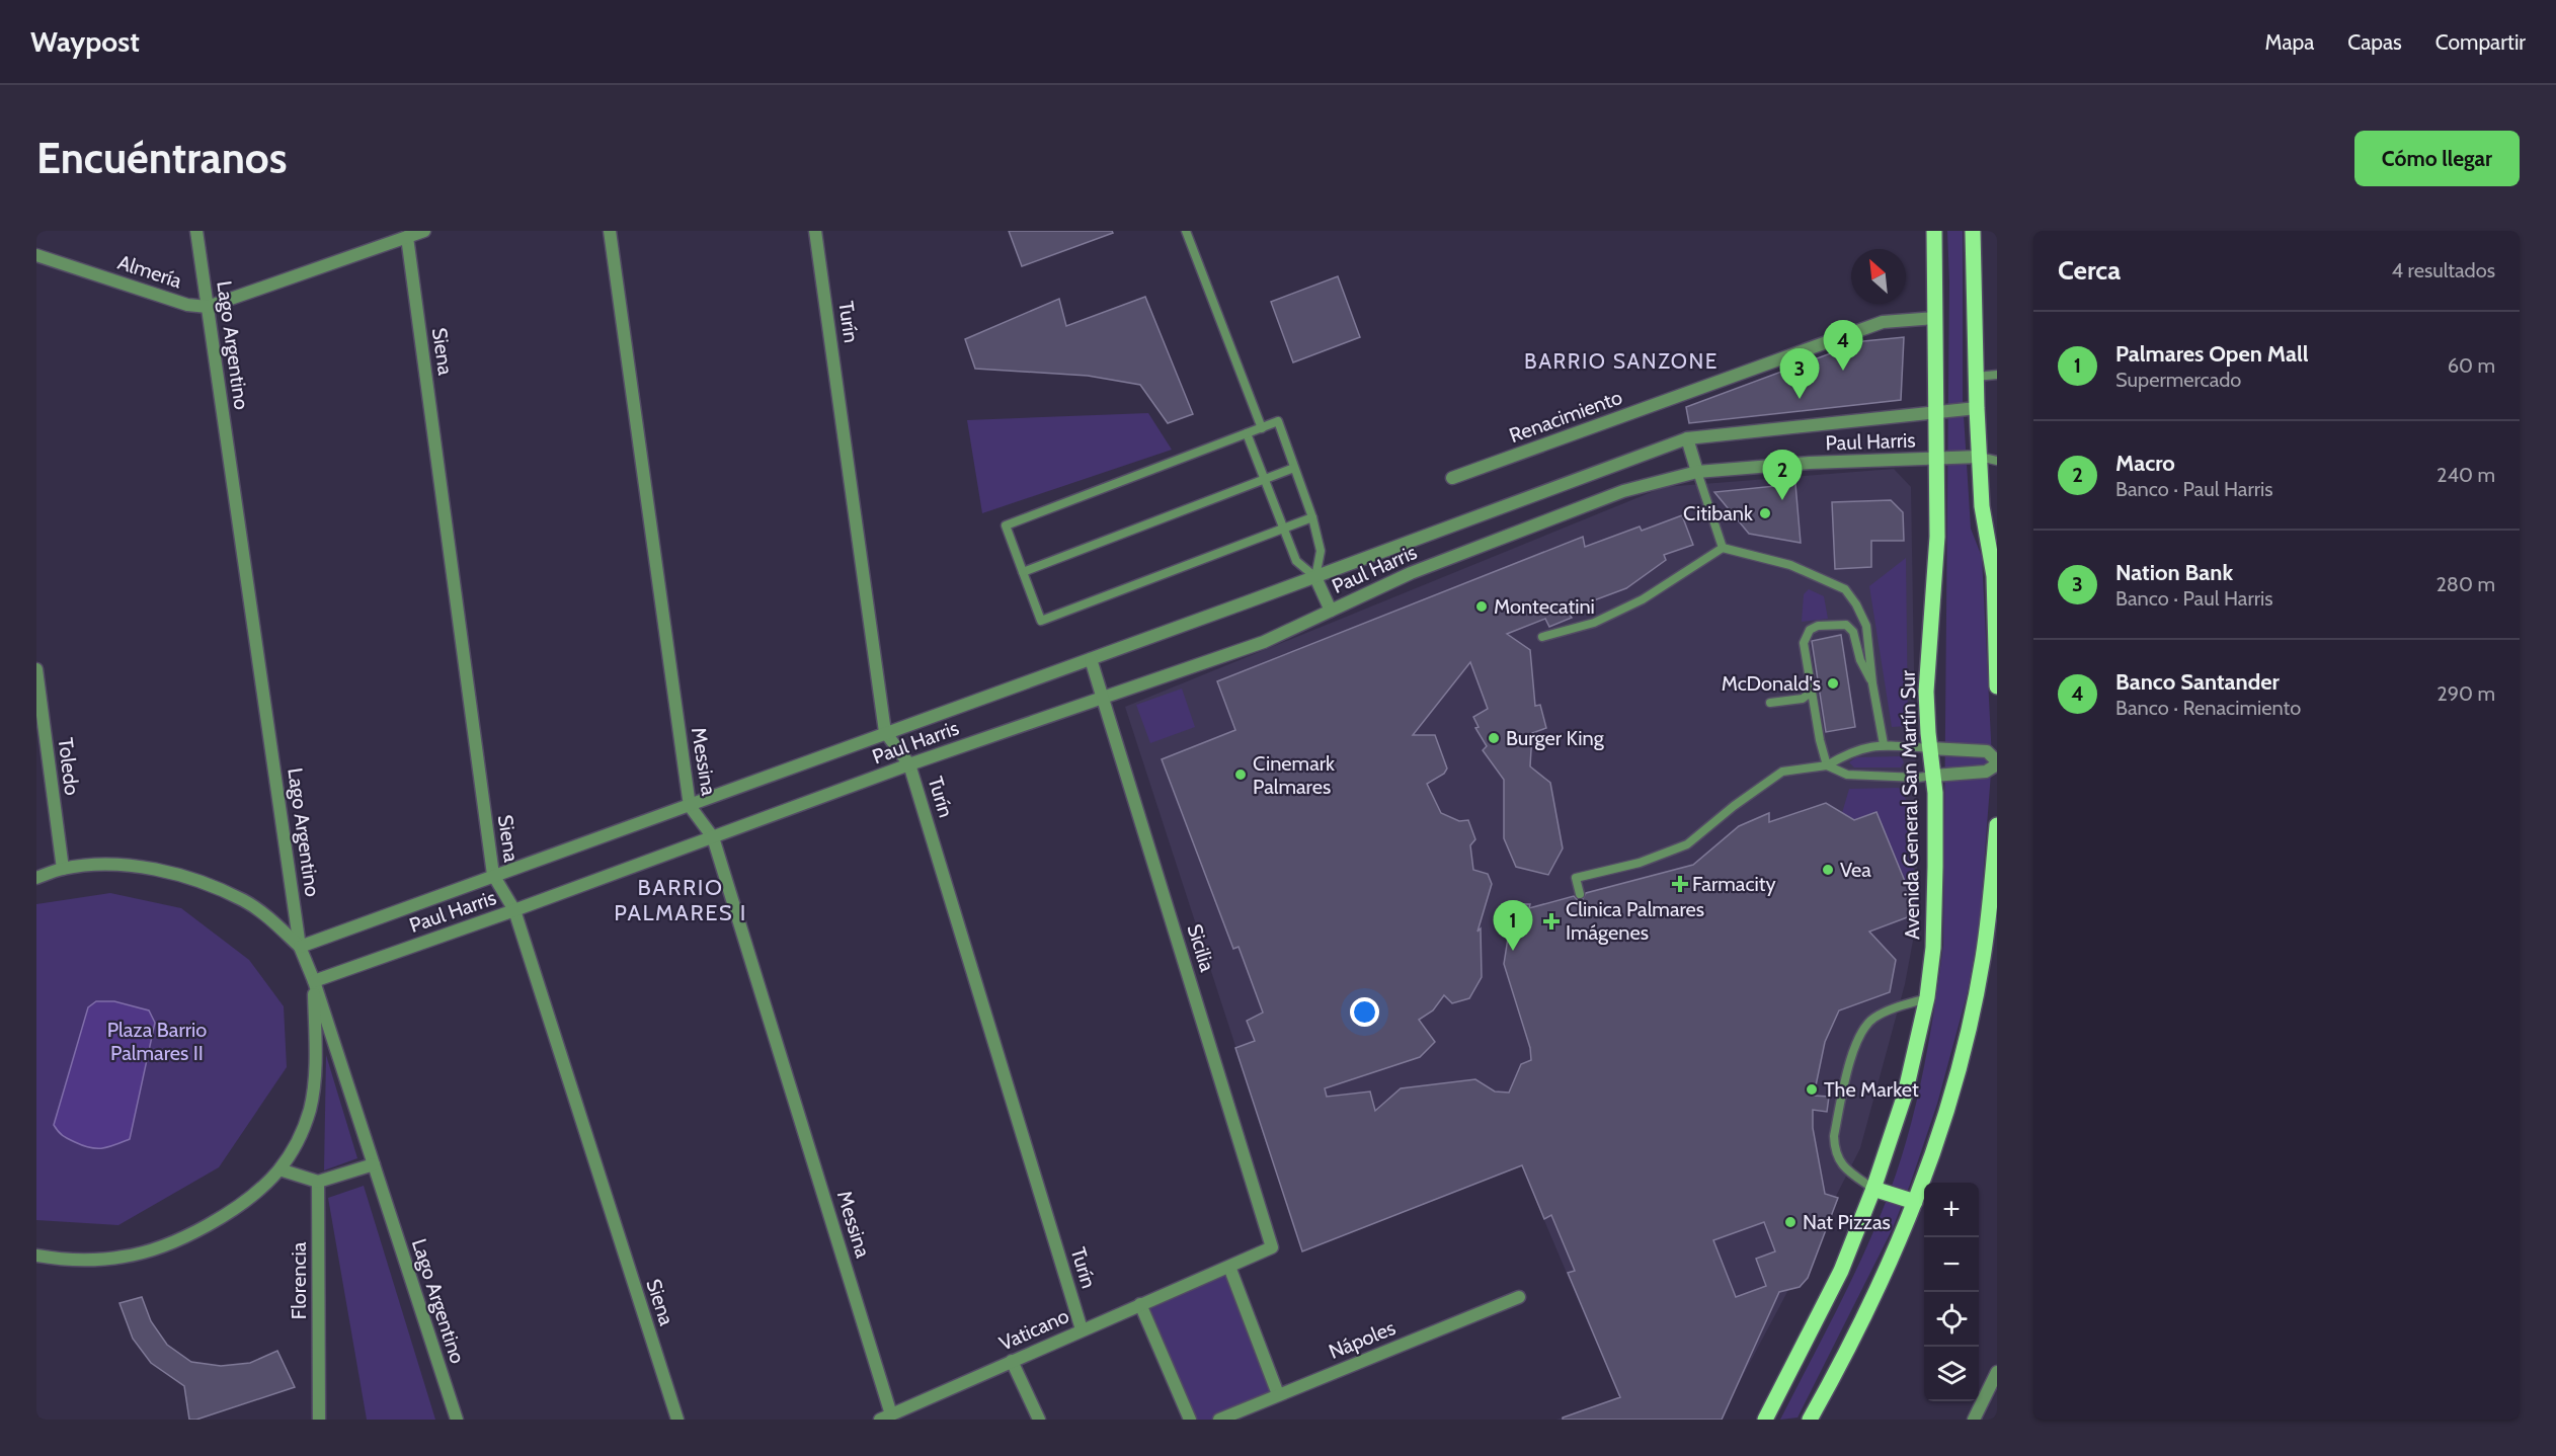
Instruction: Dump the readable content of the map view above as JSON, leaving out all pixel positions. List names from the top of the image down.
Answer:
{
  "streets": {
    "main road": ["Avenida General San Martín Sur"],
    "street": [
      "Almería",
      "Turín",
      "Lago Argentino",
      "Siena",
      "Renacimiento",
      "Paul Harris",
      "Messina",
      "Toledo",
      "Sicilia",
      "Florencia",
      "Vaticano",
      "Nápoles"
    ]
  },
  "crossings": [
    ["Almería", "Lago Argentino"],
    ["Almería", "Siena"],
    ["Turín", "Paul Harris"],
    ["Turín", "Vaticano"],
    ["Lago Argentino", "Paul Harris"],
    ["Siena", "Paul Harris"],
    ["Renacimiento", "Avenida General San Martín Sur"],
    ["Paul Harris", "Messina"],
    ["Paul Harris", "Avenida General San Martín Sur"],
    ["Paul Harris", "Sicilia"],
    ["Messina", "Vaticano"],
    ["Sicilia", "Vaticano"]
  ],
  "districts": ["BARRIO SANZONE", "BARRIO PALMARES I"],
  "parks": ["Plaza Barrio Palmares II"],
  "places": {
    "other": [
      "Citibank",
      "Montecatini",
      "McDonald's",
      "Burger King",
      "Cinemark Palmares",
      "Vea",
      "The Market",
      "Nat Pizzas"
    ],
    "health": ["Farmacity", "Clinica Palmares Imágenes"]
  },
  "north": "top left",
  "page": {
    "header": "Waypost",
    "nav": ["Mapa", "Capas", "Compartir"],
    "buttons": "Cómo llegar",
    "title": "Encuéntranos",
    "heading": ["Cerca", "4 resultados"],
    "list": [
      {
        "mark": "1",
        "name": "Palmares Open Mall",
        "note": "Supermercado",
        "value": "60 m"
      },
      {
        "mark": "2",
        "name": "Macro",
        "note": "Banco · Paul Harris",
        "value": "240 m"
      },
      {
        "mark": "3",
        "name": "Nation Bank",
        "note": "Banco · Paul Harris",
        "value": "280 m"
      },
      {
        "mark": "4",
        "name": "Banco Santander",
        "note": "Banco · Renacimiento",
        "value": "290 m"
      }
    ],
    "pins": [
      "4",
      "3",
      "2",
      "1"
    ],
    "map_buttons": ["+", "−"]
  }
}
